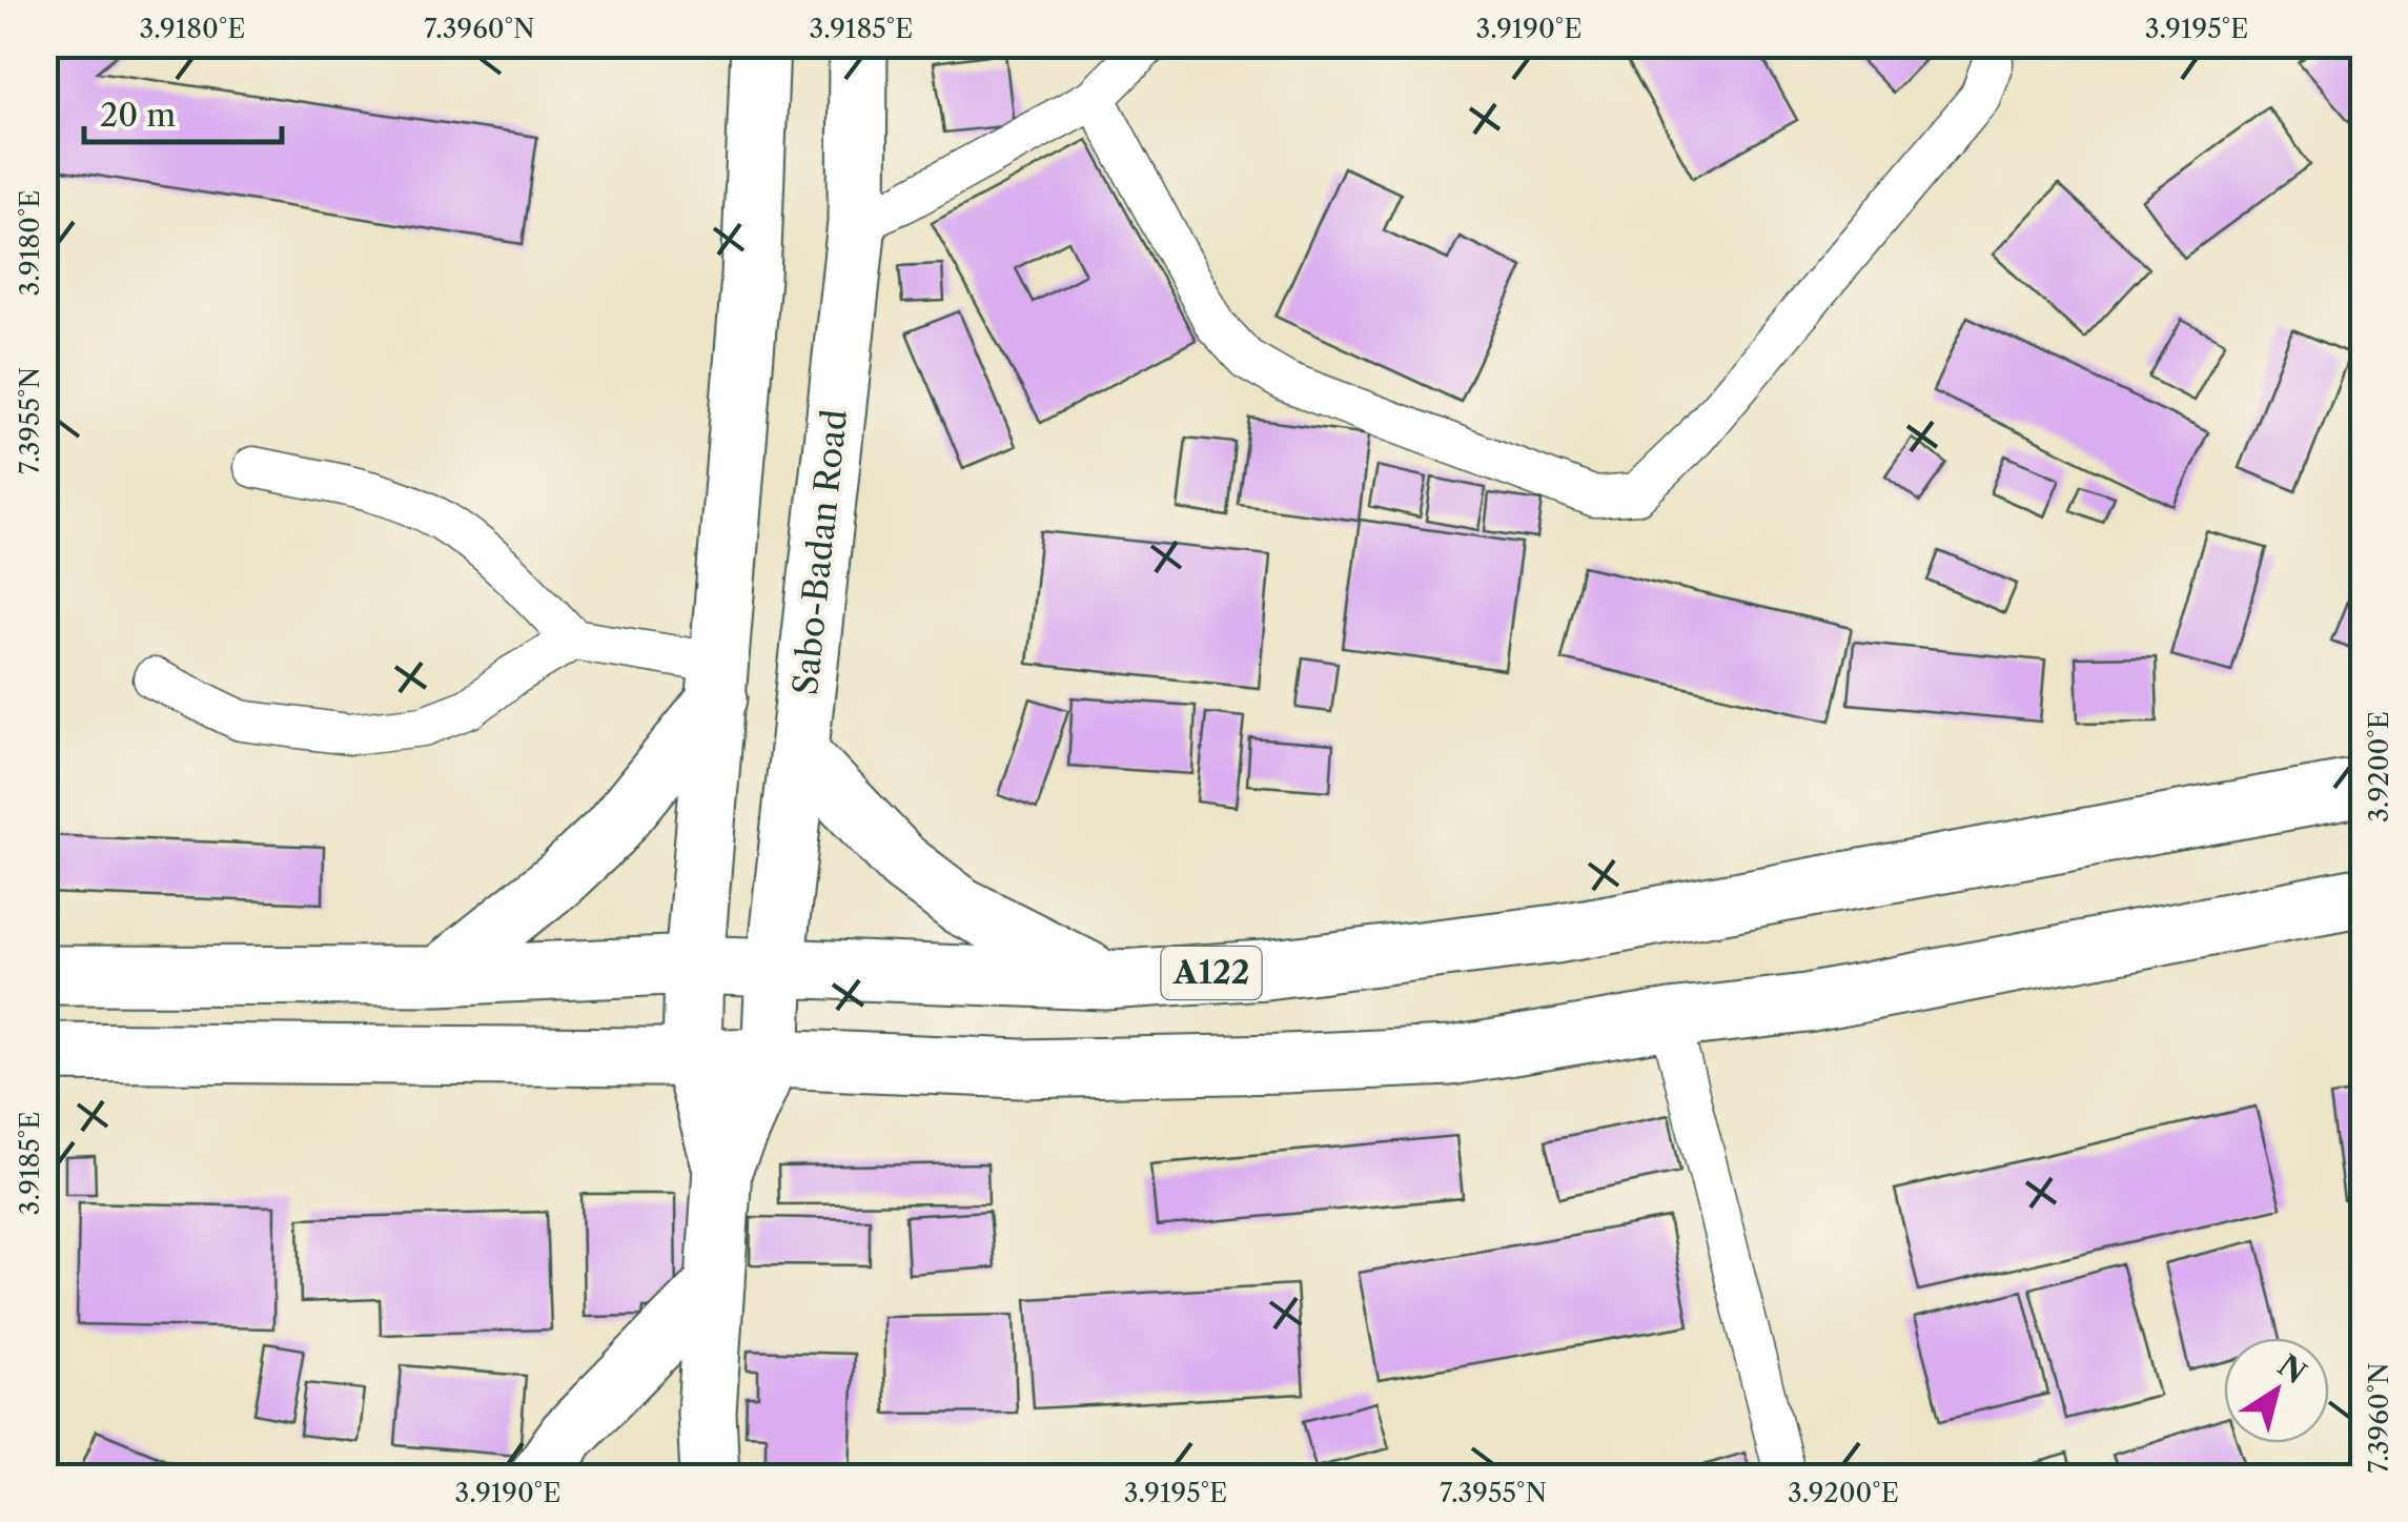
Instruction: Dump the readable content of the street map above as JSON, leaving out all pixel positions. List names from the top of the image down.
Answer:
{
  "streets": {
    "main road": ["Sabo-Badan Road", "A122"]
  },
  "crossings": [
    ["Sabo-Badan Road", "A122"]
  ],
  "scale_bar": "20 m",
  "north": "top right",
  "coordinates": [
    "3.9180°E",
    "7.3960°N",
    "3.9185°E",
    "3.9190°E",
    "3.9195°E",
    "7.3955°N",
    "3.9200°E"
  ]
}
